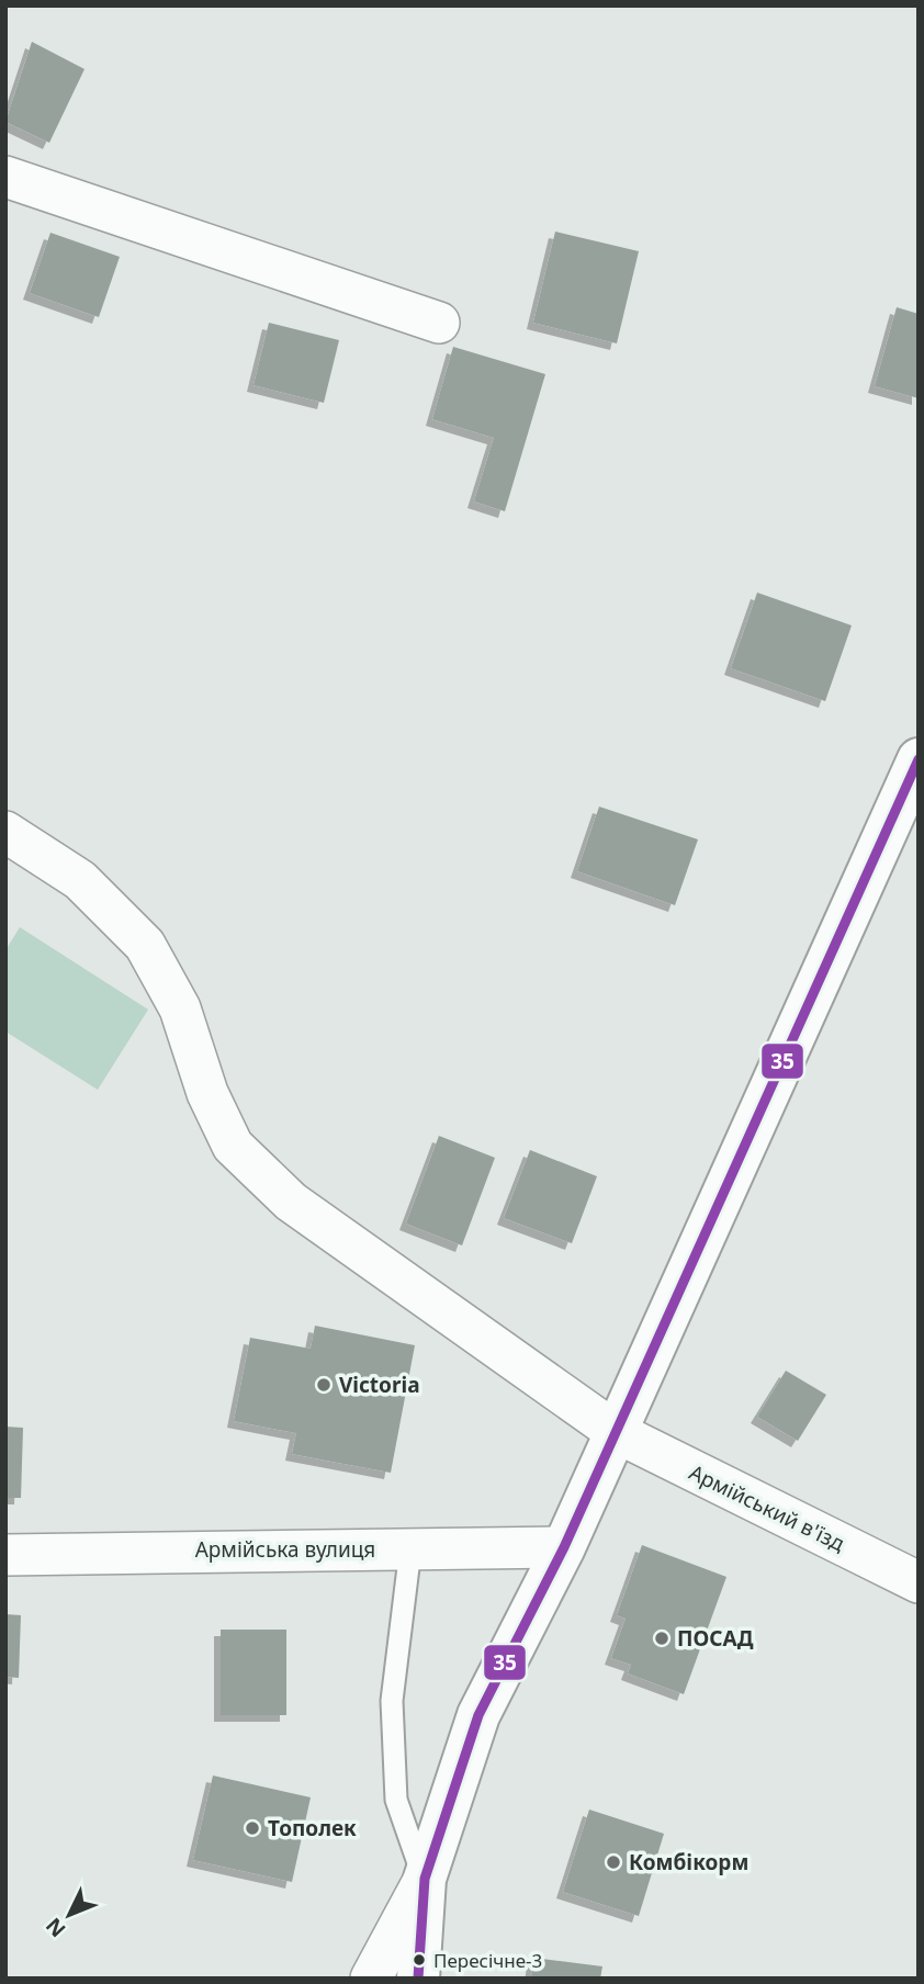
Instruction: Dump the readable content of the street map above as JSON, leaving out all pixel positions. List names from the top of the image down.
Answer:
{
  "streets": {
    "street": ["Армійський в'їзд", "Армійська вулиця"]
  },
  "places": [
    "Victoria",
    "ПОСАД",
    "Тополек",
    "Комбікорм",
    "Пересічне-3"
  ],
  "lines": ["transit line 35"],
  "north": "bottom left"
}
